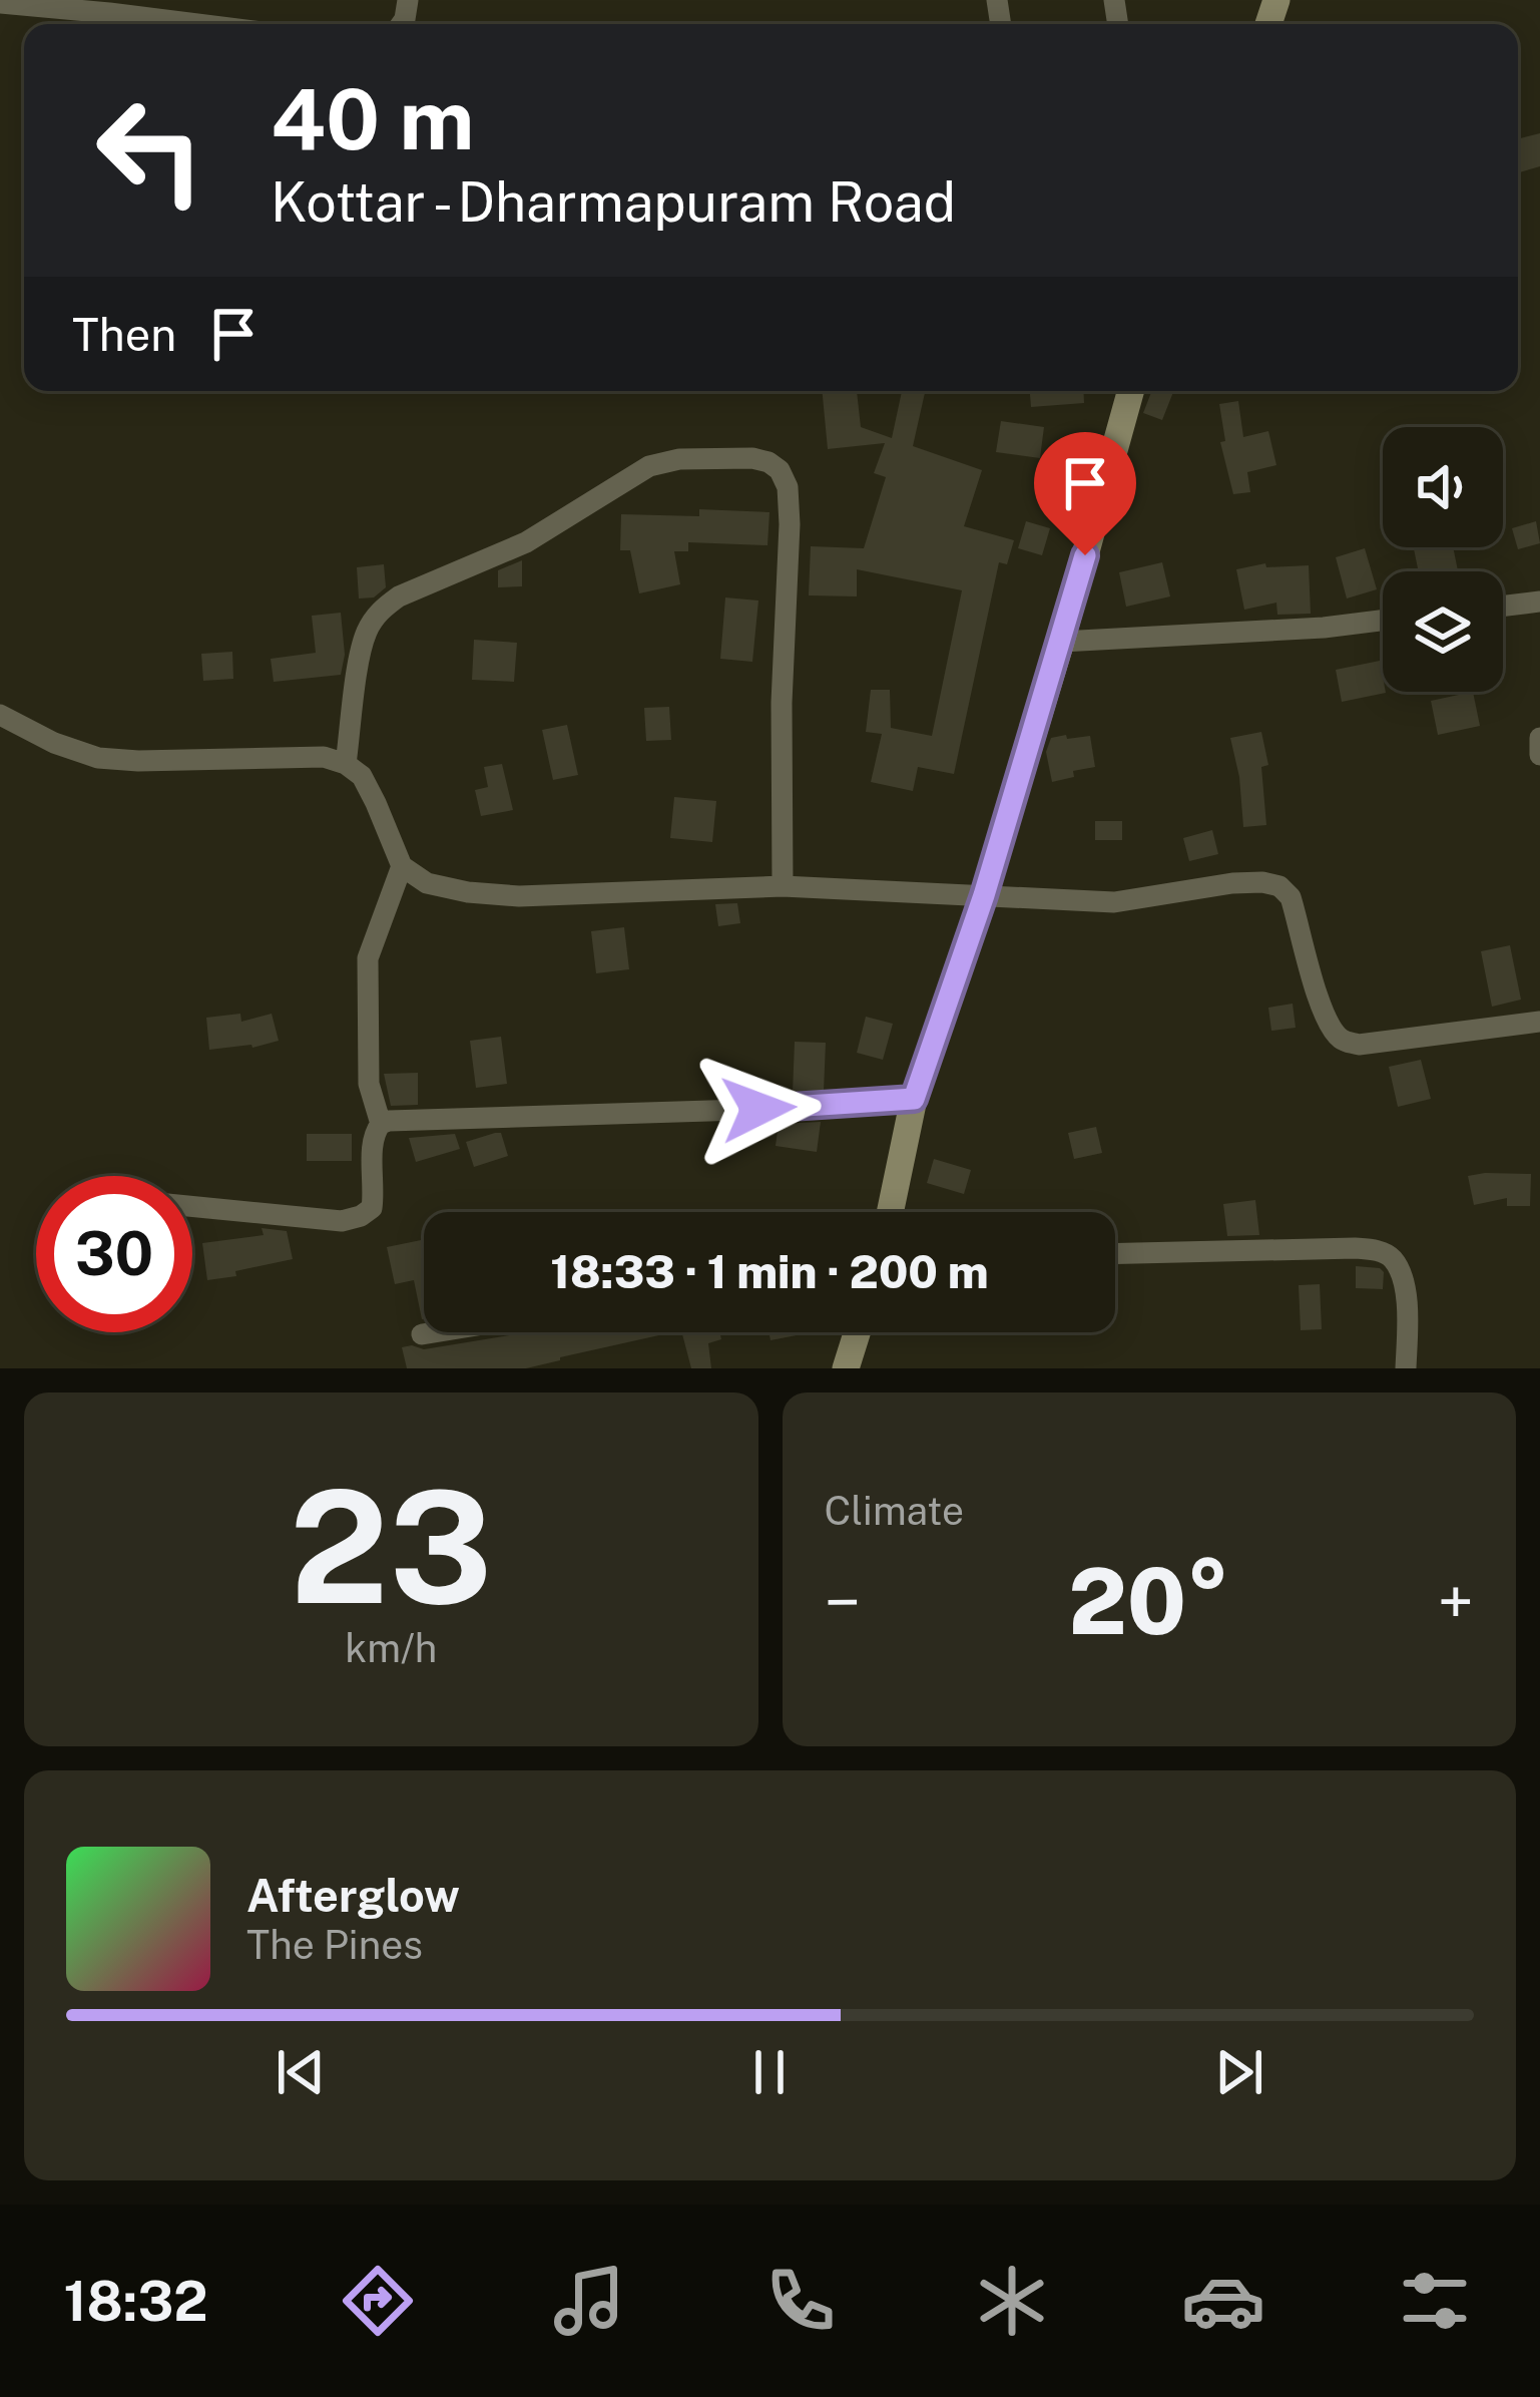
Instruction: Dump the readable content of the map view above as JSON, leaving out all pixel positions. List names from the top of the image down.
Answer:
{
  "page": {
    "turn": ["40 m", "Kottar - Dharmapuram Road"],
    "then": "Then",
    "limit": "30",
    "trip": "18:33 · 1 min · 200 m",
    "tile": [
      ["23", "km/h"],
      "Climate"
    ],
    "heat": ["−", "20°", "+"],
    "song": ["Afterglow", "The Pines"],
    "tabs": "18:32"
  }
}
